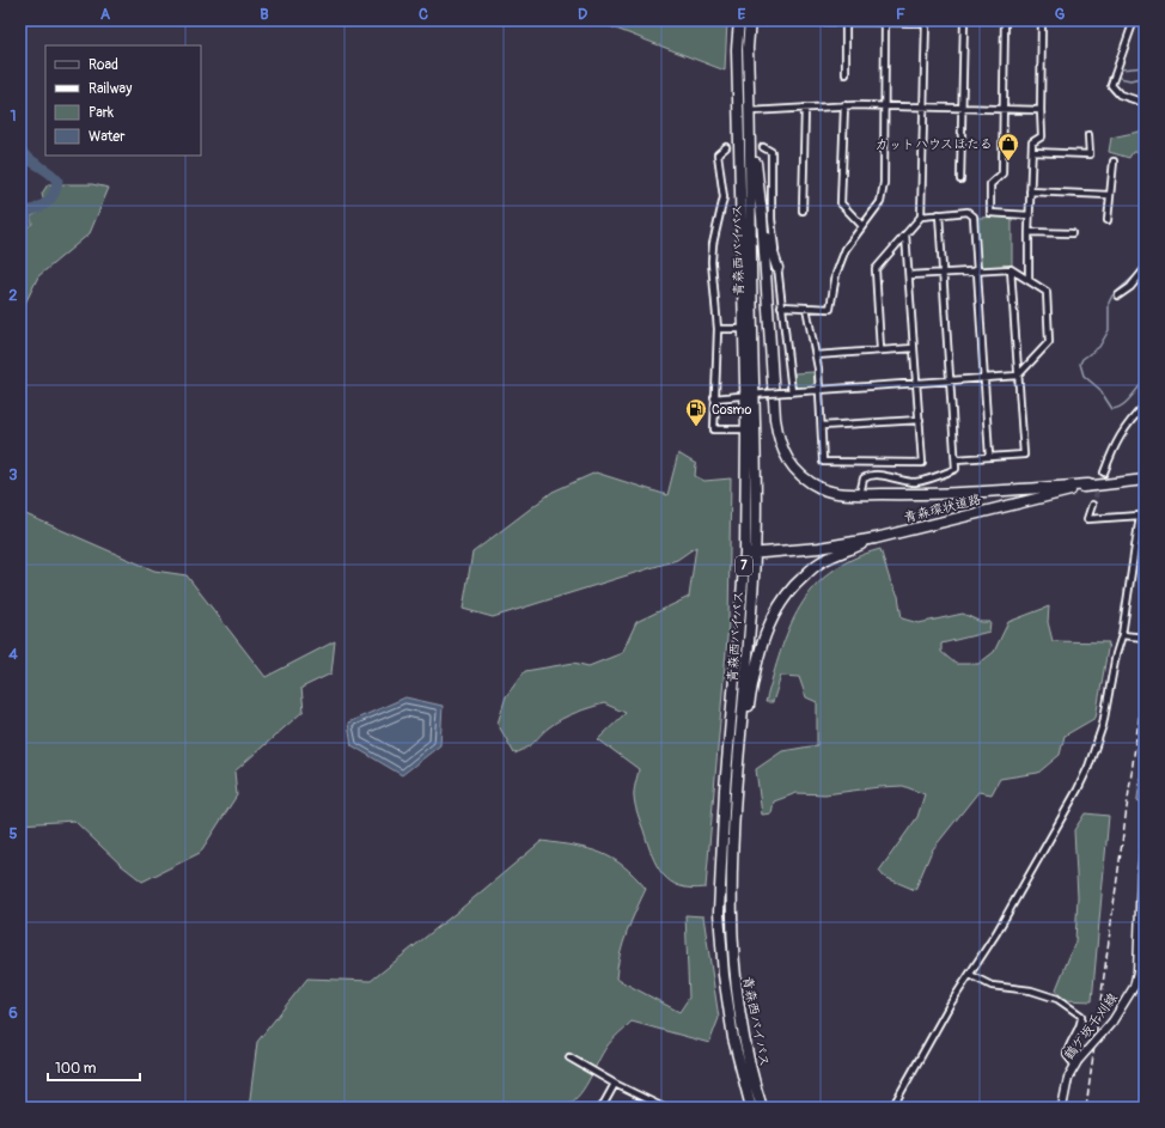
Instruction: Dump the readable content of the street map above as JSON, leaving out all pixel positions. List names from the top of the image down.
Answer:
{
  "streets": {
    "highway": ["青森西バイパス", "青森環状道路", "7"],
    "main road": ["鶴ケ坂千刈線"]
  },
  "crossings": [
    ["青森西バイパス", "青森環状道路"]
  ],
  "places": {
    "shop": ["カットハウスほたる"],
    "fuel station": ["Cosmo"]
  },
  "legend": [
    "Road",
    "Railway",
    "Park",
    "Water"
  ],
  "scale_bar": "100 m",
  "grid": {
    "columns": [
      "A",
      "B",
      "C",
      "D",
      "E",
      "F",
      "G"
    ],
    "rows": [
      "1",
      "2",
      "3",
      "4",
      "5",
      "6"
    ]
  }
}
